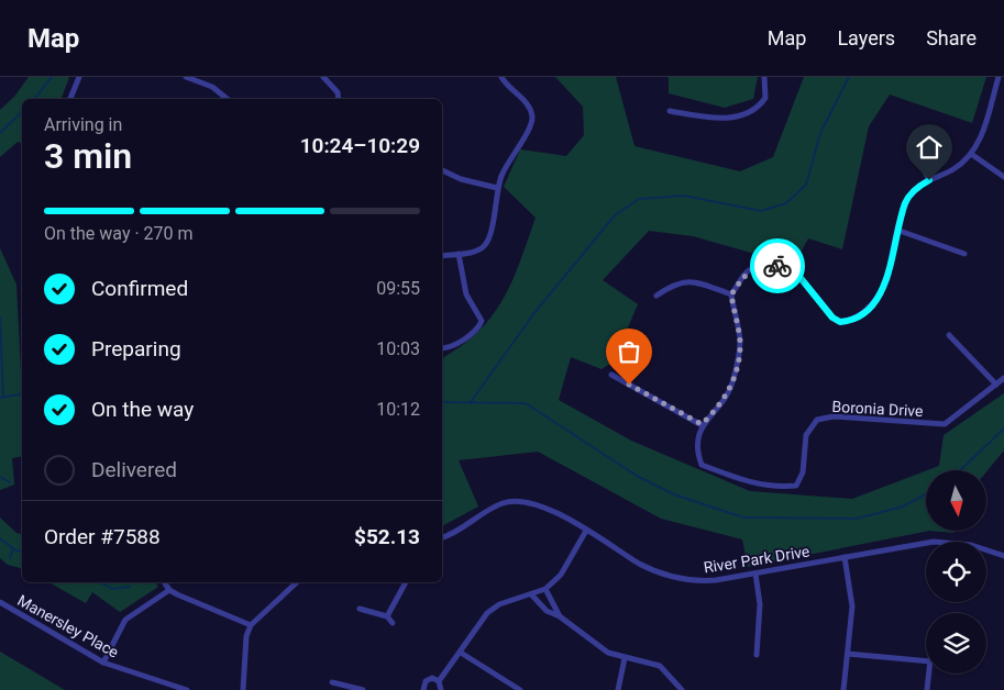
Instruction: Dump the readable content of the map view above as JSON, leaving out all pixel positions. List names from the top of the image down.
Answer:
{
  "streets": {
    "street": ["Boronia Drive", "River Park Drive", "Manersley Place"]
  },
  "north": "bottom",
  "page": {
    "header": "Map",
    "nav": ["Map", "Layers", "Share"],
    "heading": ["3 min", "Arriving in", "10:24–10:29"],
    "panel": ["Order #7588", "$52.13"],
    "bar": "On the way · 270 m",
    "list": [
      ["Confirmed", "09:55"],
      ["Preparing", "10:03"],
      ["On the way", "10:12"],
      "Delivered"
    ]
  }
}
